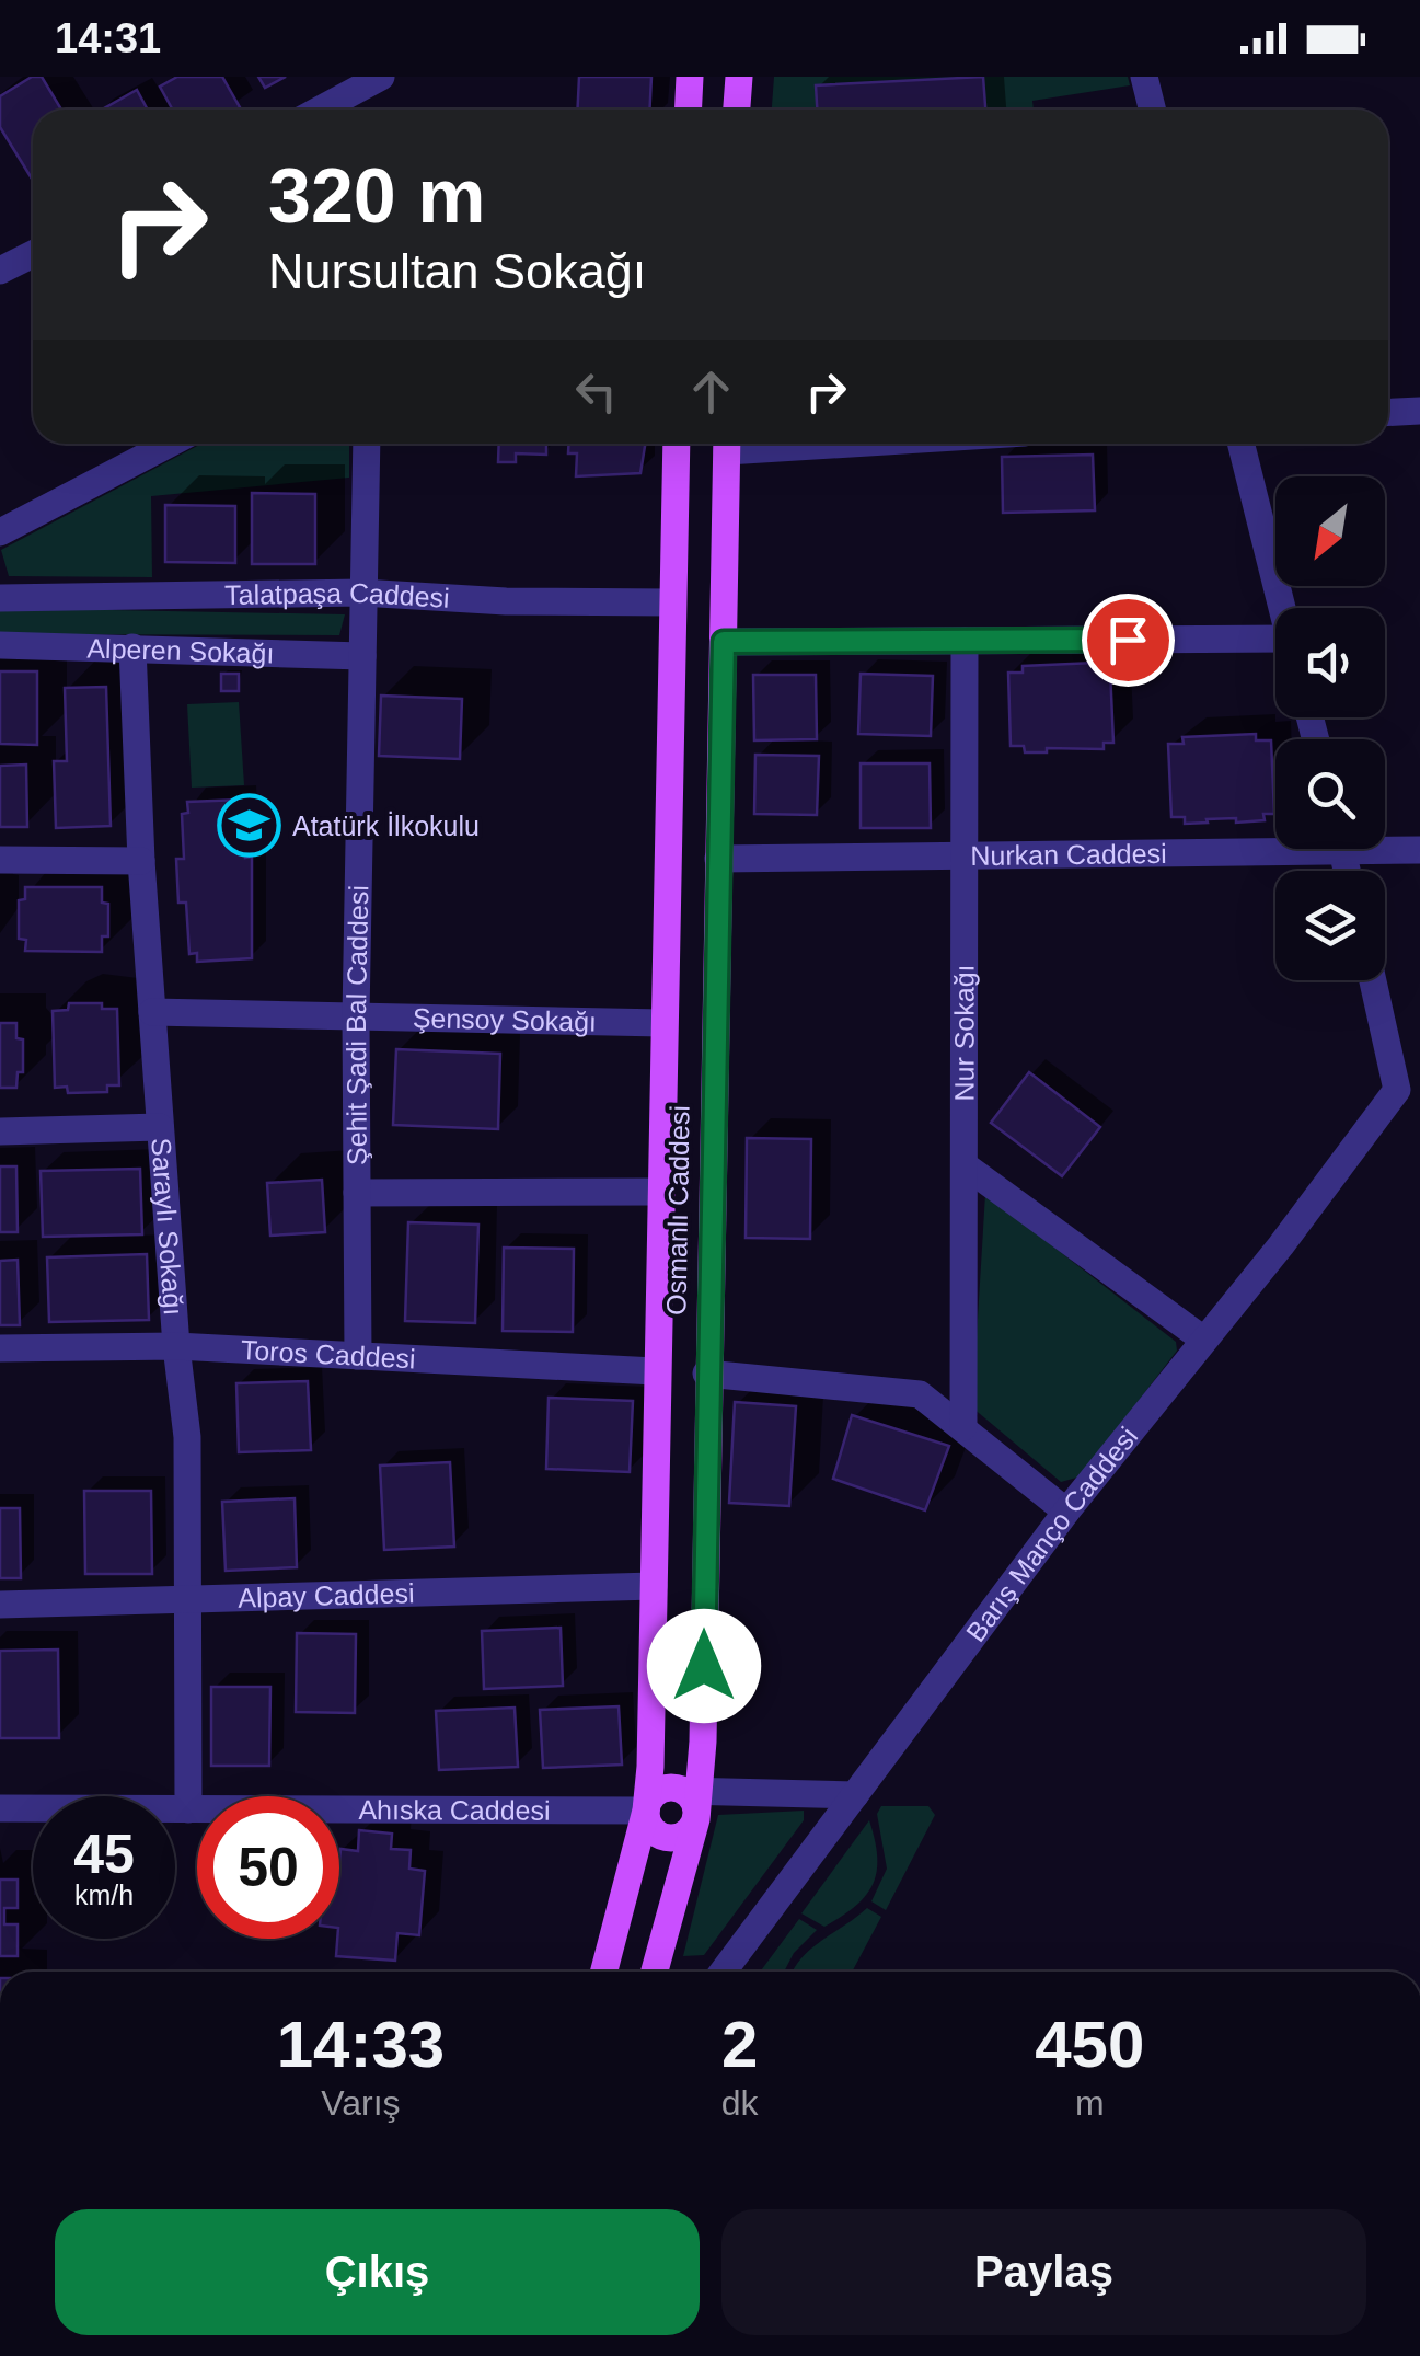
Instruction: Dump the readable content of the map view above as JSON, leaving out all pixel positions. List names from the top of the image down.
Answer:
{
  "streets": {
    "main road": ["Osmanlı Caddesi"],
    "street": [
      "Talatpaşa Caddesi",
      "Alperen Sokağı",
      "Nurkan Caddesi",
      "Şensoy Sokağı",
      "Şehit Şadi Bal Caddesi",
      "Nur Sokağı",
      "Saraylı Sokağı",
      "Toros Caddesi",
      "Barış Manço Caddesi",
      "Alpay Caddesi",
      "Ahıska Caddesi"
    ]
  },
  "crossings": [
    ["Talatpaşa Caddesi", "Şehit Şadi Bal Caddesi"],
    ["Talatpaşa Caddesi", "Osmanlı Caddesi"],
    ["Alperen Sokağı", "Şehit Şadi Bal Caddesi"],
    ["Alperen Sokağı", "Saraylı Sokağı"],
    ["Nurkan Caddesi", "Nur Sokağı"],
    ["Nurkan Caddesi", "Osmanlı Caddesi"],
    ["Şensoy Sokağı", "Şehit Şadi Bal Caddesi"],
    ["Şensoy Sokağı", "Osmanlı Caddesi"],
    ["Şensoy Sokağı", "Saraylı Sokağı"],
    ["Şehit Şadi Bal Caddesi", "Toros Caddesi"],
    ["Osmanlı Caddesi", "Toros Caddesi"],
    ["Osmanlı Caddesi", "Alpay Caddesi"],
    ["Osmanlı Caddesi", "Ahıska Caddesi"],
    ["Saraylı Sokağı", "Toros Caddesi"],
    ["Saraylı Sokağı", "Alpay Caddesi"],
    ["Saraylı Sokağı", "Ahıska Caddesi"]
  ],
  "places": {
    "school or university": ["Atatürk İlkokulu"]
  },
  "north": "bottom left",
  "page": {
    "status": "14:31",
    "turn": ["320 m", "Nursultan Sokağı"],
    "speed": "45 km/h",
    "limit": "50",
    "eta": [
      "14:33",
      "Varış",
      "2",
      "dk",
      "450",
      "m"
    ],
    "buttons": ["Çıkış", "Paylaş"]
  }
}
